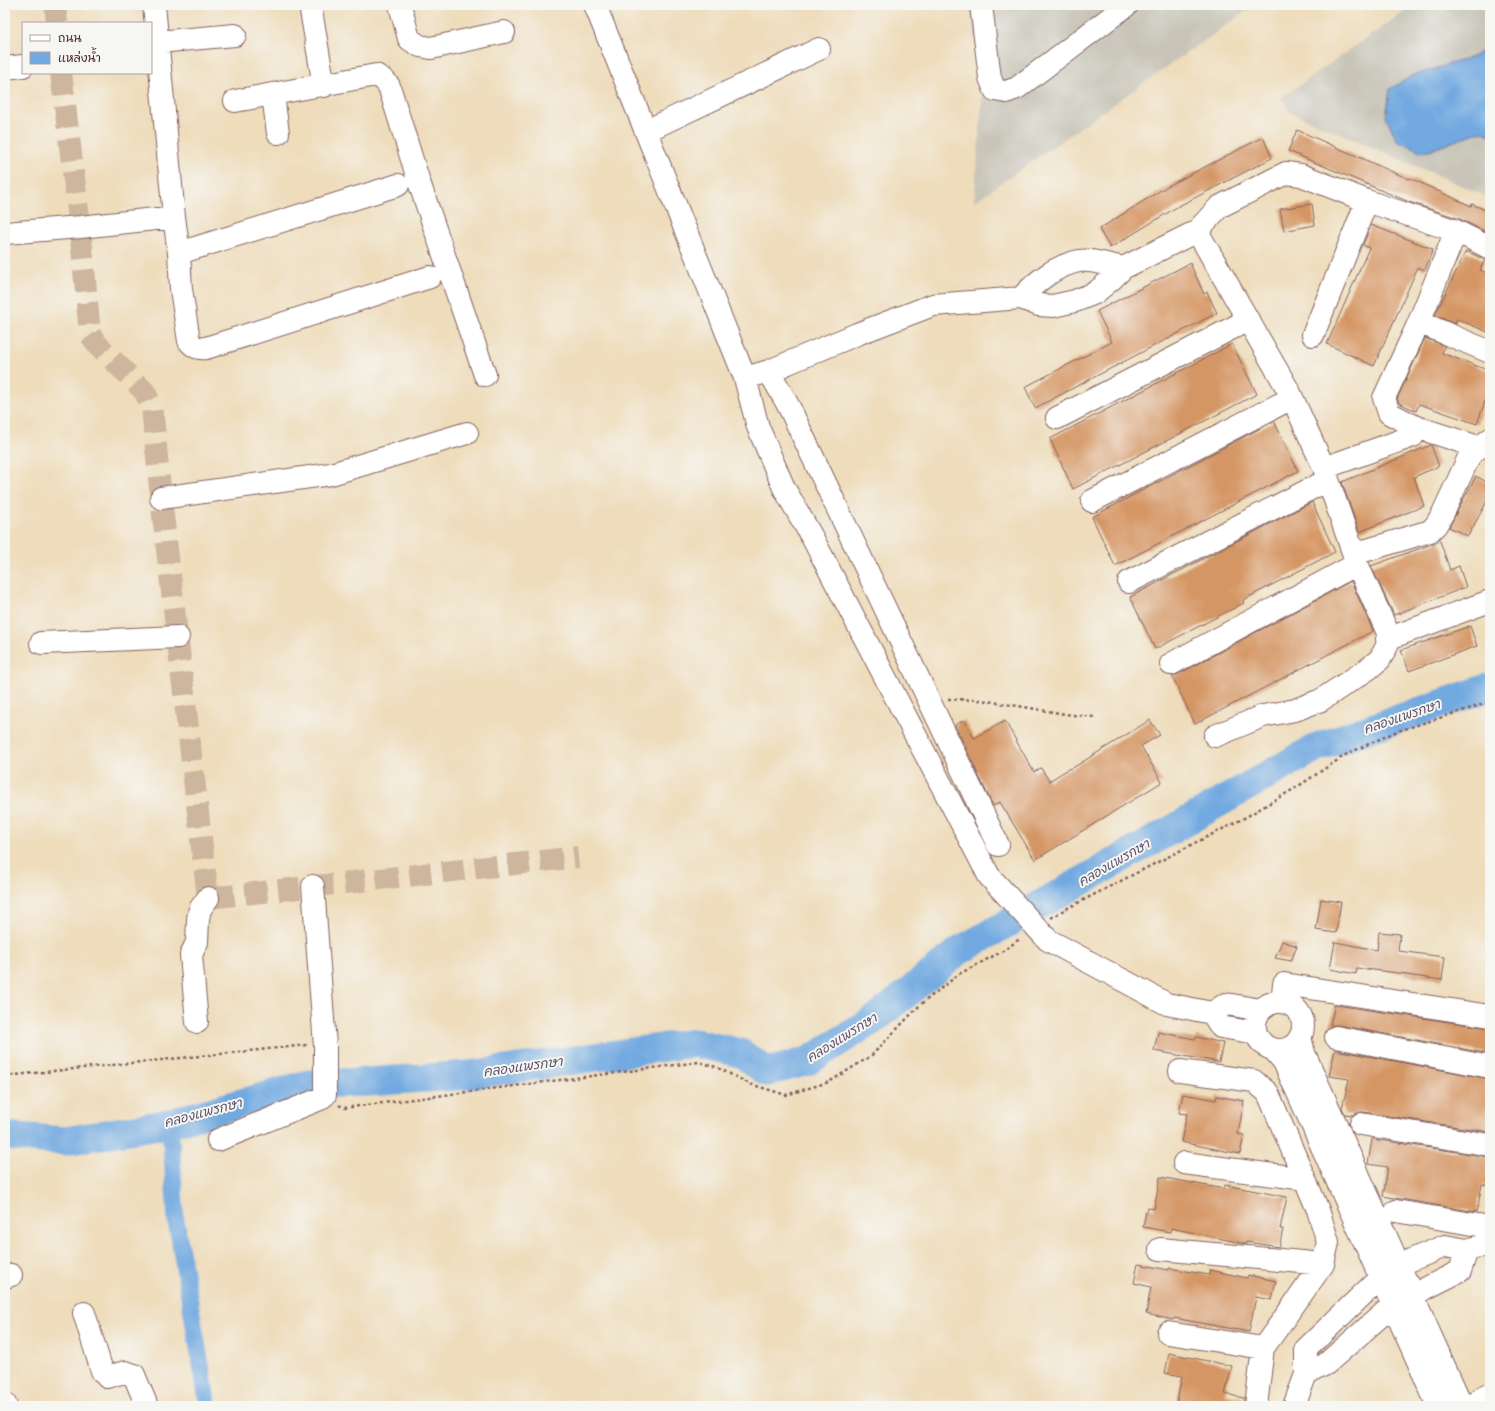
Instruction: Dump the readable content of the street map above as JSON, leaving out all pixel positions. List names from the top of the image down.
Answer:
{
  "water": ["คลองแพรกษา"],
  "legend": ["ถนน", "แหล่งน้ำ"]
}
